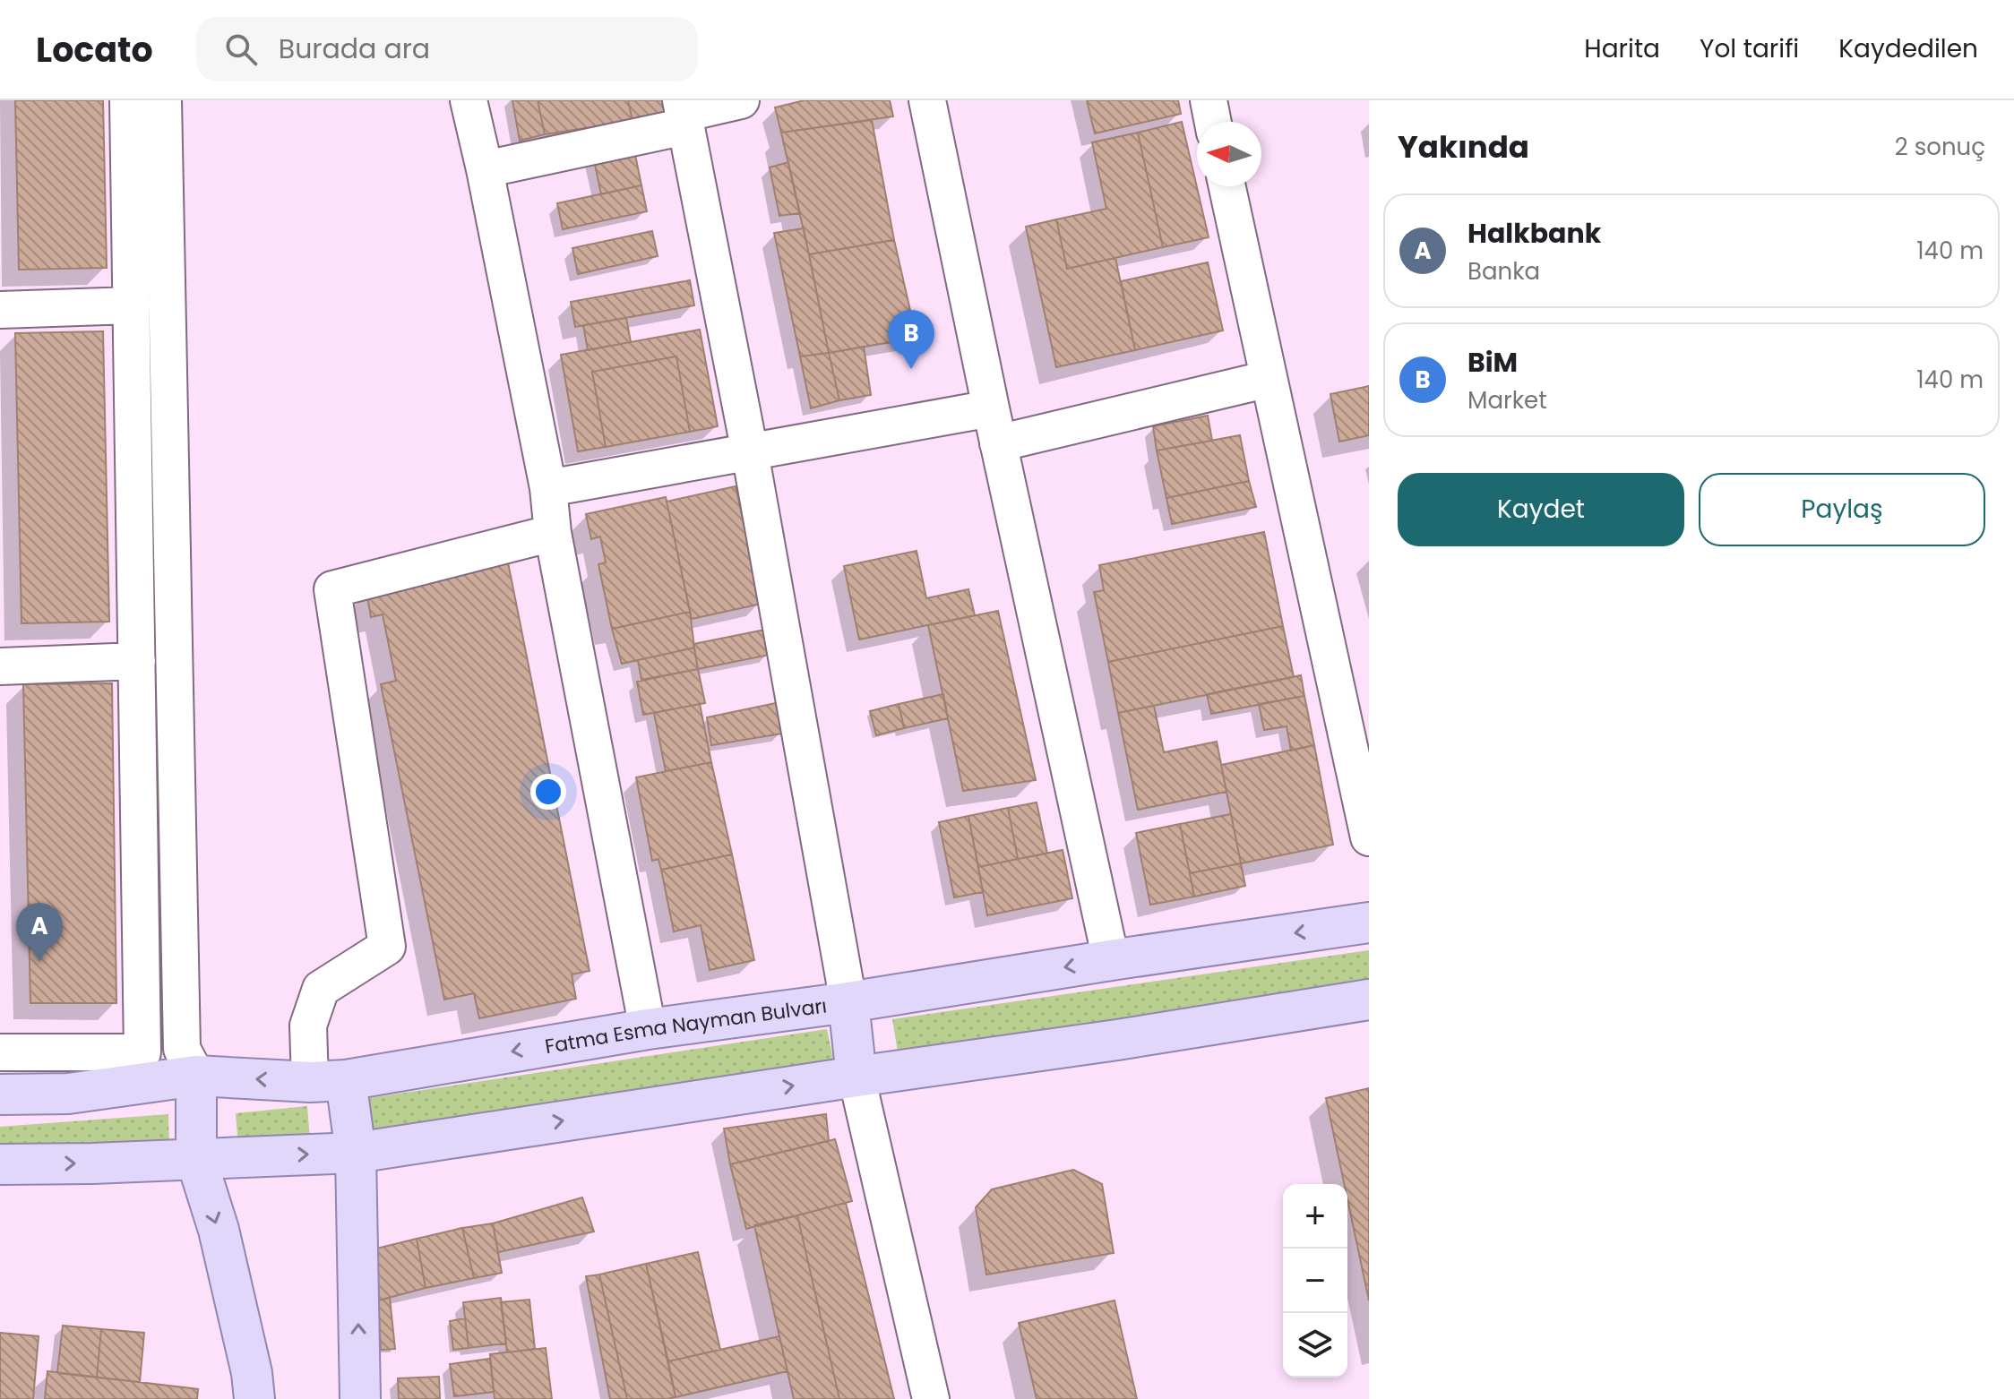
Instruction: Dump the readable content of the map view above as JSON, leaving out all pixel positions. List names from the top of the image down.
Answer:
{
  "streets": {
    "main road": ["Fatma Esma Nayman Bulvarı"]
  },
  "north": "left",
  "page": {
    "header": "Locato",
    "search": "Burada ara",
    "nav": ["Harita", "Yol tarifi", "Kaydedilen"],
    "heading": ["Yakında", "2 sonuç"],
    "list": [
      {
        "mark": "A",
        "name": "Halkbank",
        "note": "Banka",
        "value": "140 m"
      },
      {
        "mark": "B",
        "name": "BiM",
        "note": "Market",
        "value": "140 m"
      }
    ],
    "pins": ["B", "A"],
    "buttons": ["Kaydet", "Paylaş"],
    "map_buttons": ["+", "−"]
  }
}
